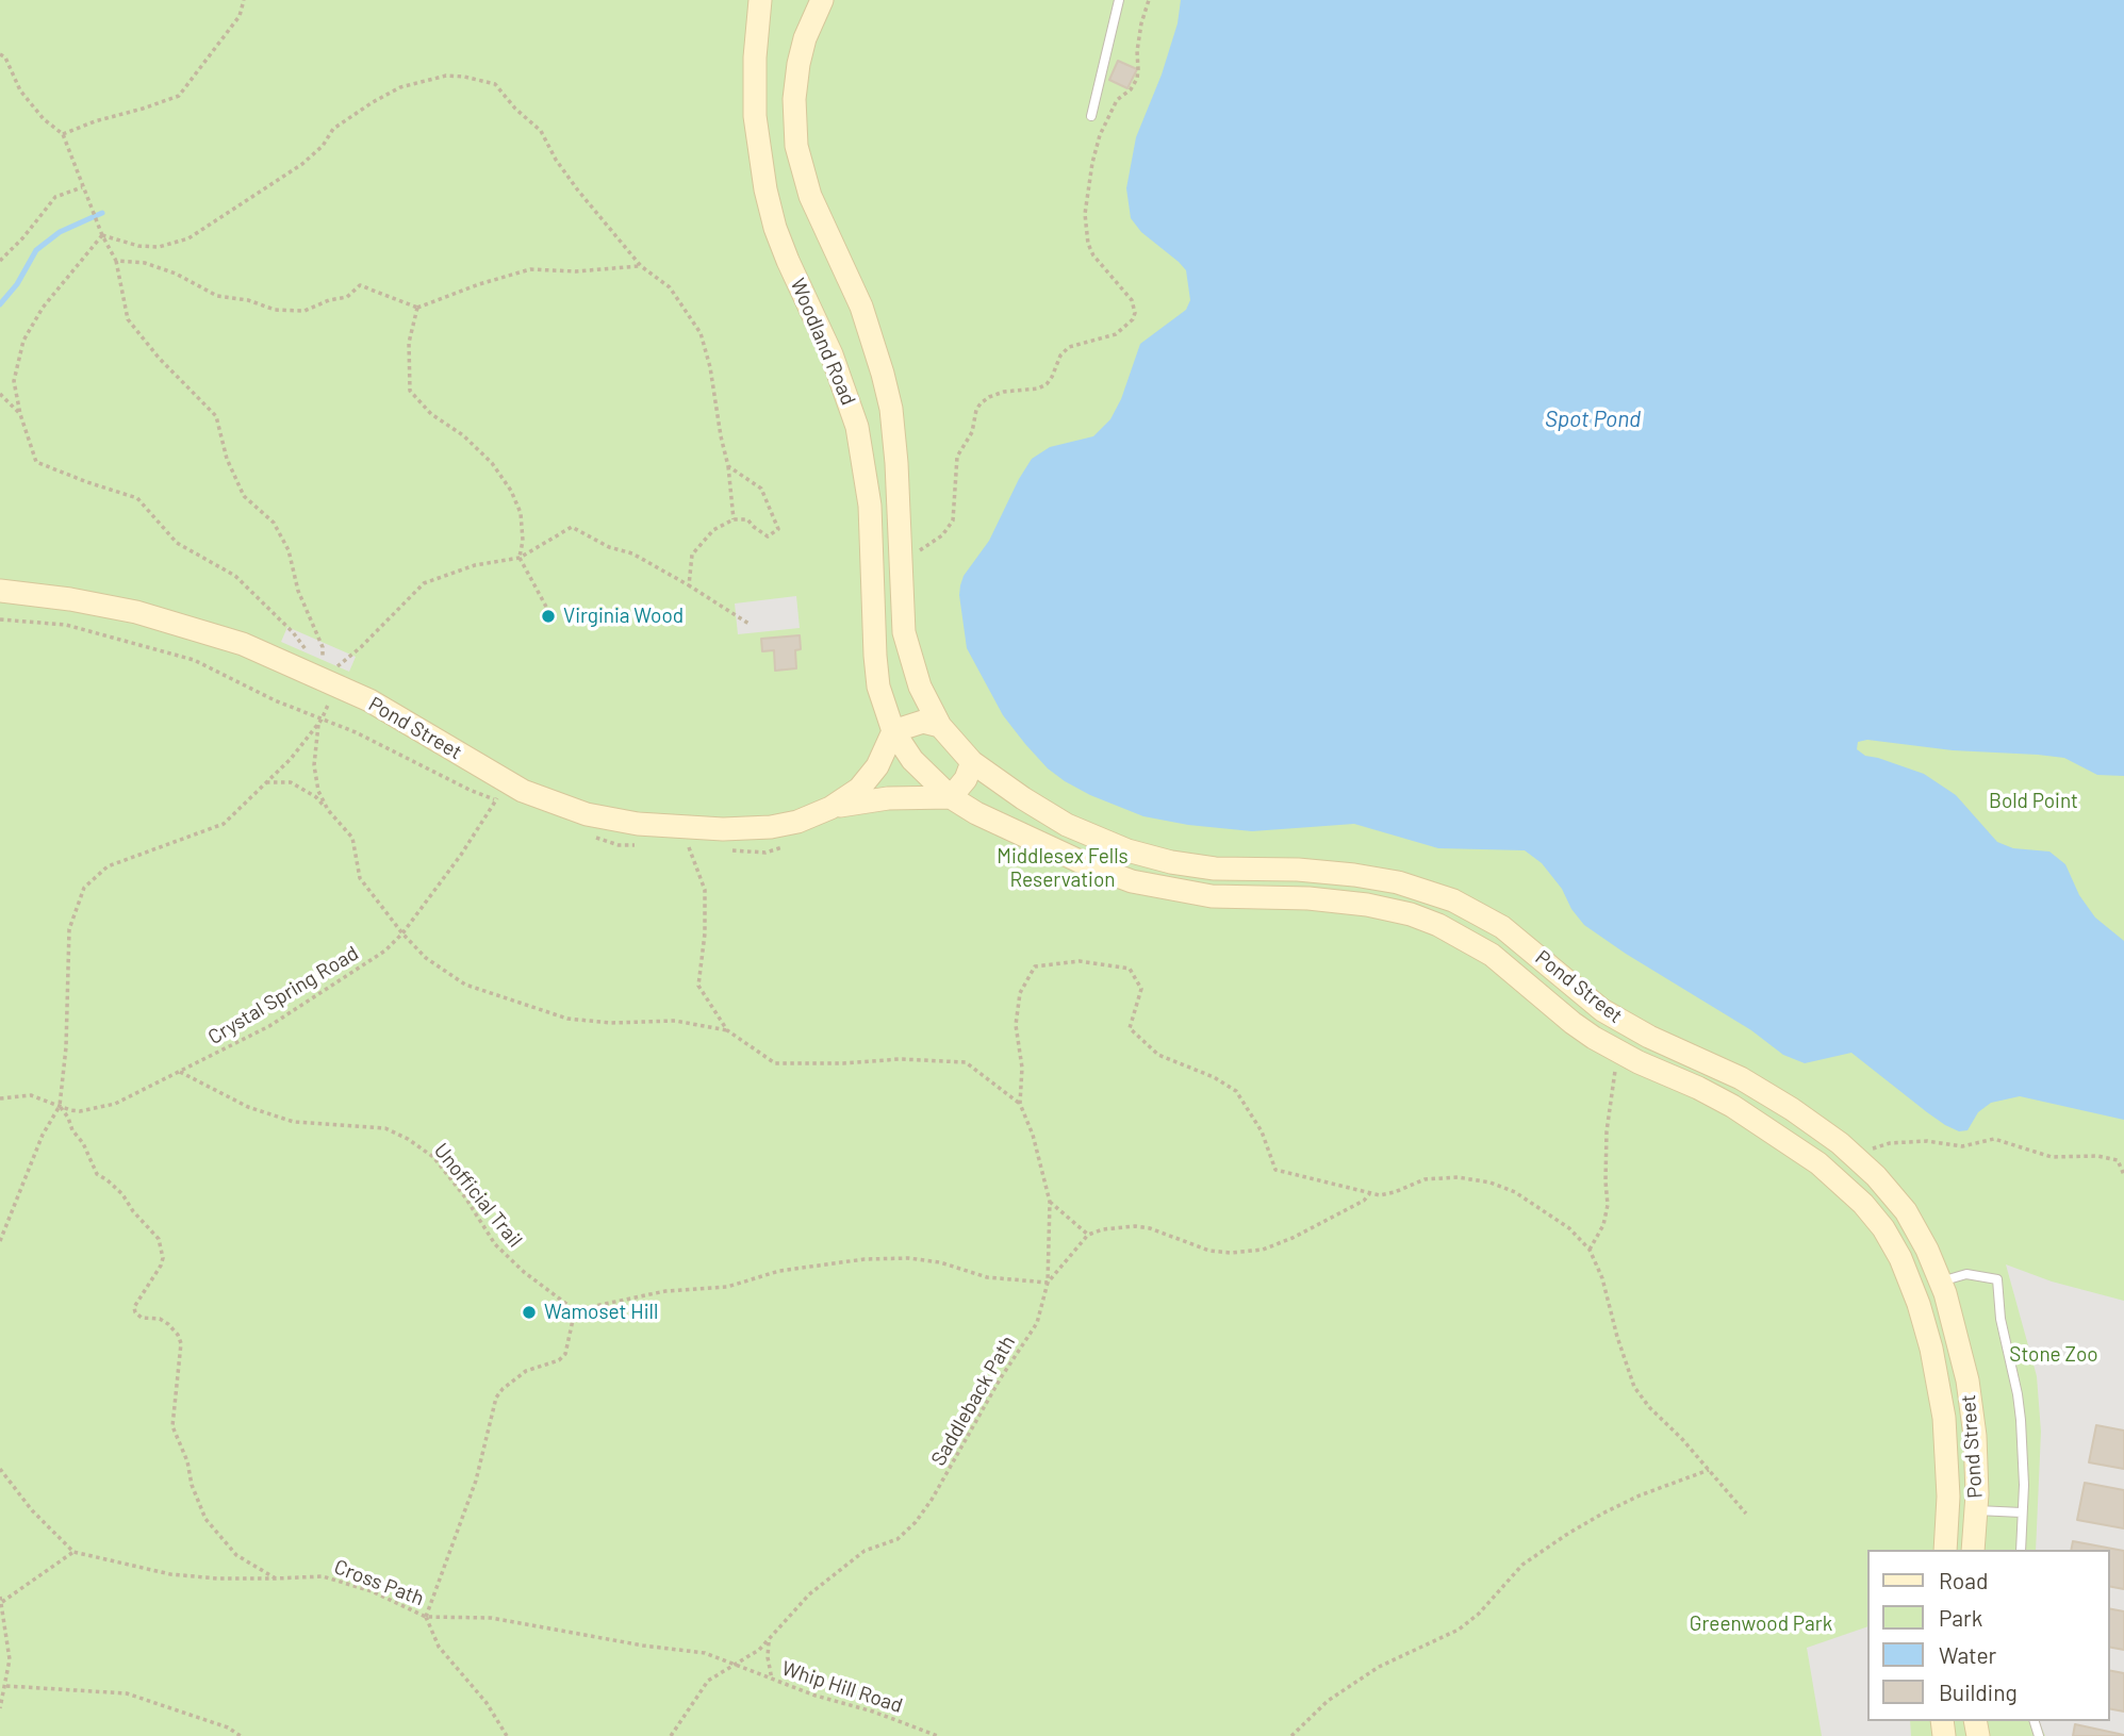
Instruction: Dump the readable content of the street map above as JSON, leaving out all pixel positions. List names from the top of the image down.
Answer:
{
  "streets": {
    "main road": ["Woodland Road", "Pond Street"],
    "path": [
      "Crystal Spring Road",
      "Unofficial Trail",
      "Saddleback Path",
      "Cross Path",
      "Whip Hill Road"
    ]
  },
  "crossings": [
    ["Woodland Road", "Pond Street"],
    ["Pond Street", "Crystal Spring Road"],
    ["Crystal Spring Road", "Unofficial Trail"],
    ["Saddleback Path", "Cross Path"],
    ["Saddleback Path", "Whip Hill Road"],
    ["Cross Path", "Whip Hill Road"]
  ],
  "water": ["Spot Pond"],
  "parks": [
    "Bold Point",
    "Middlesex Fells Reservation",
    "Stone Zoo",
    "Greenwood Park"
  ],
  "places": ["Virginia Wood", "Wamoset Hill"],
  "legend": [
    "Road",
    "Park",
    "Water",
    "Building"
  ]
}
